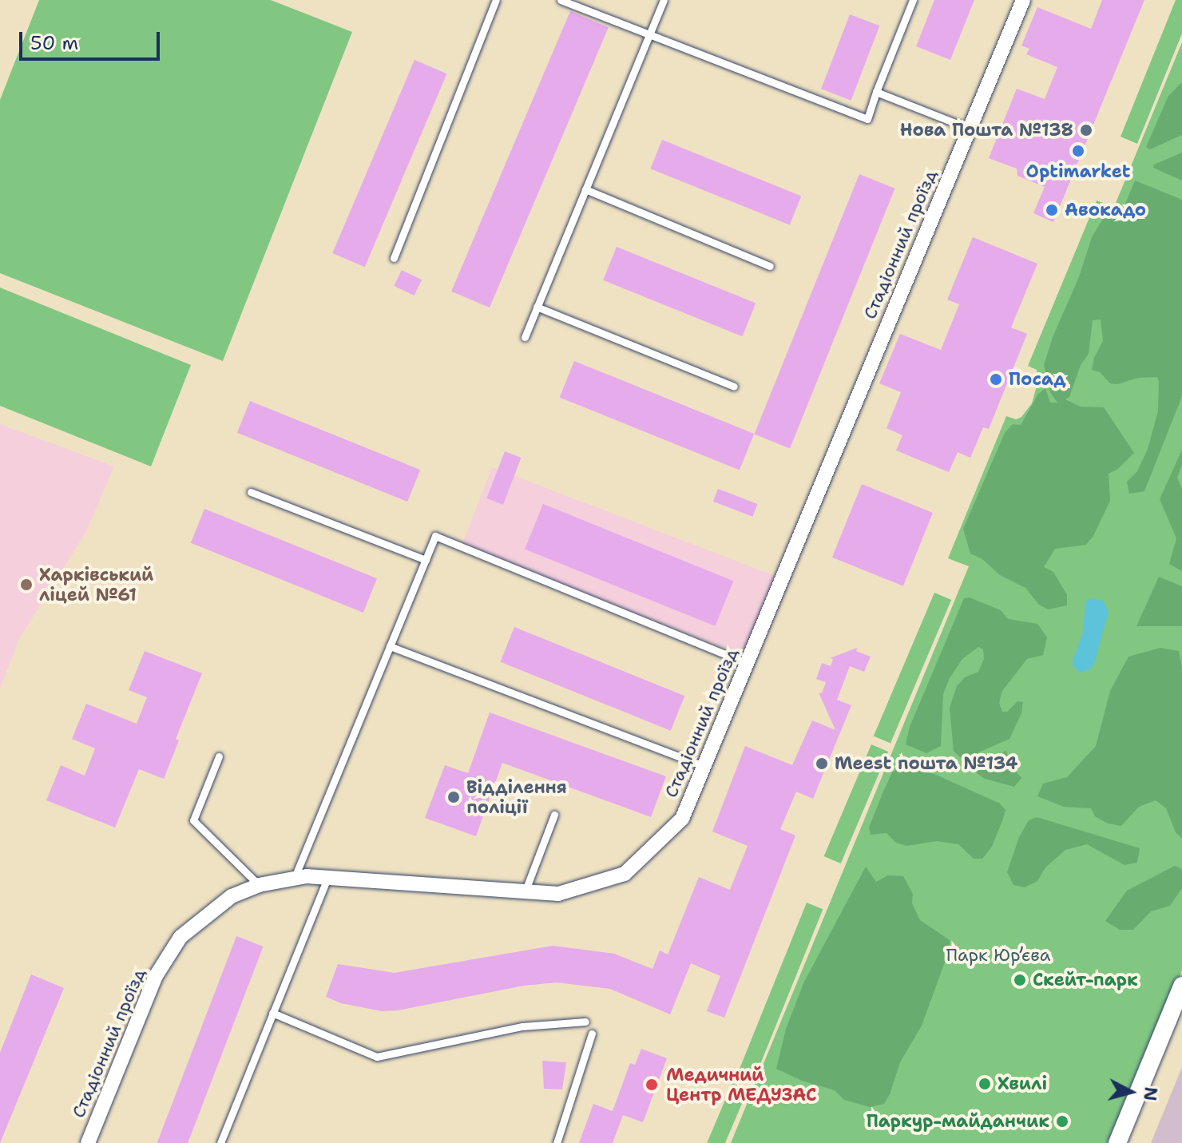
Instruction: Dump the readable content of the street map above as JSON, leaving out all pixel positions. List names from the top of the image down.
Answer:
{
  "streets": {
    "street": ["Стадіонний проїзд"]
  },
  "parks": ["Парк Юр’єва"],
  "places": [
    "Нова Пошта №138",
    "Optimarket",
    "Авокадо",
    "Посад",
    "Харківський ліцей №61",
    "Meest пошта №134",
    "Відділення поліції",
    "Скейт-парк",
    "Хвилі",
    "Медичний Центр МЕДУЗАС",
    "Паркур-майданчик"
  ],
  "scale_bar": "50 m",
  "north": "right"
}
